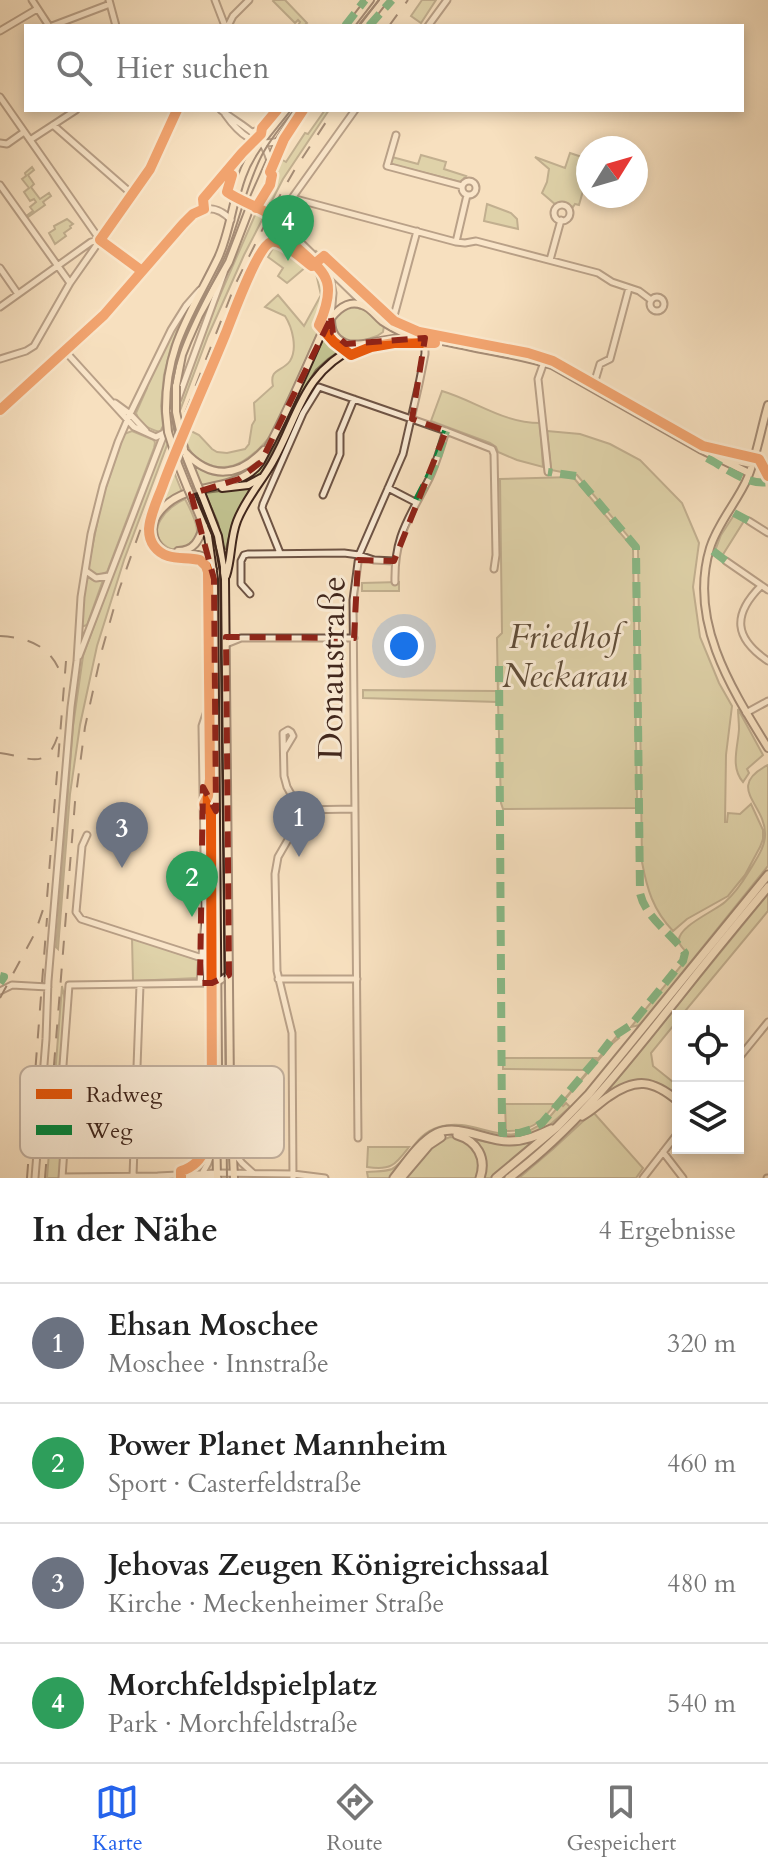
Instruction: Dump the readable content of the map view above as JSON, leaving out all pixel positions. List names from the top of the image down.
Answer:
{
  "streets": {
    "street": ["Donaustraße"]
  },
  "parks": ["Friedhof Neckarau"],
  "legend": ["Radweg", "Weg"],
  "north": "top right",
  "page": {
    "search": "Hier suchen",
    "pins": [
      "4",
      "1",
      "3",
      "2"
    ],
    "heading": ["In der Nähe", "4 Ergebnisse"],
    "list": [
      {
        "mark": "1",
        "name": "Ehsan Moschee",
        "note": "Moschee · Innstraße",
        "value": "320 m"
      },
      {
        "mark": "2",
        "name": "Power Planet Mannheim",
        "note": "Sport · Casterfeldstraße",
        "value": "460 m"
      },
      {
        "mark": "3",
        "name": "Jehovas Zeugen Königreichssaal",
        "note": "Kirche · Meckenheimer Straße",
        "value": "480 m"
      },
      {
        "mark": "4",
        "name": "Morchfeldspielplatz",
        "note": "Park · Morchfeldstraße",
        "value": "540 m"
      }
    ],
    "nav": ["Karte", "Route", "Gespeichert"]
  }
}
